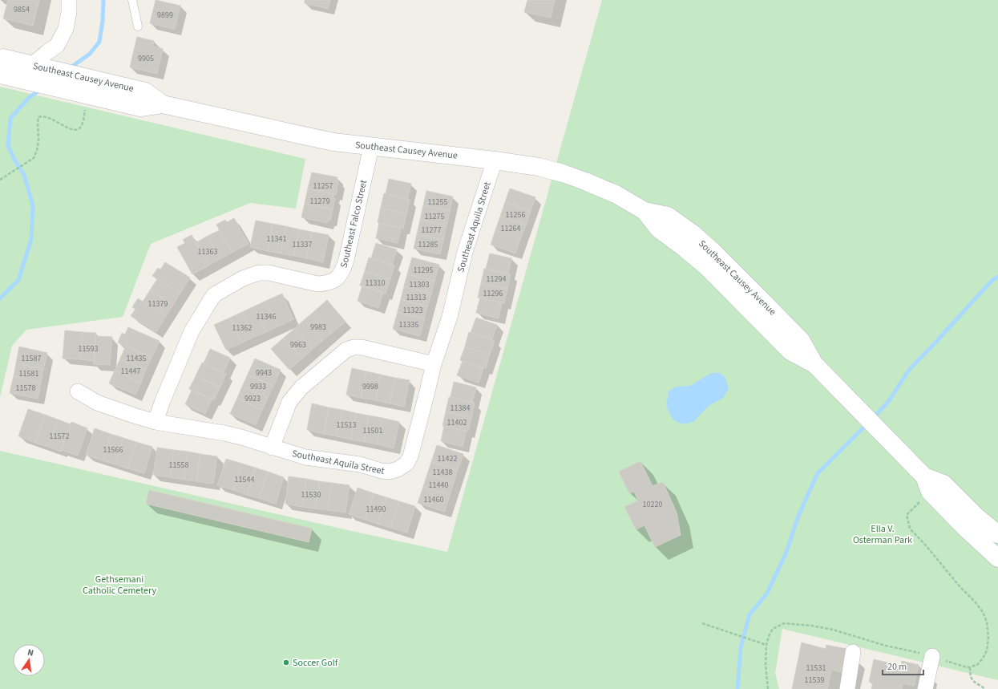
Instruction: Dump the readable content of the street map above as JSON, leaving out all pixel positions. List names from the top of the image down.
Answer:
{
  "streets": {
    "street": ["Southeast Causey Avenue", "Southeast Falco Street", "Southeast Aquila Street"]
  },
  "crossings": [
    ["Southeast Causey Avenue", "Southeast Falco Street"],
    ["Southeast Causey Avenue", "Southeast Aquila Street"],
    ["Southeast Falco Street", "Southeast Aquila Street"]
  ],
  "parks": ["Ella V. Osterman Park", "Gethsemani Catholic Cemetery"],
  "places": ["Soccer Golf"],
  "house_numbers": [
    "9854",
    "9899",
    "9905",
    "11257",
    "11279",
    "11255",
    "11256",
    "11275",
    "11264",
    "11277",
    "11341",
    "11337",
    "11285",
    "11363",
    "11295",
    "11294",
    "11310",
    "11303",
    "11296",
    "11313",
    "11379",
    "11323",
    "11346",
    "11335",
    "9983",
    "11362",
    "9963",
    "11593",
    "11587",
    "11435",
    "11447",
    "9943",
    "11581",
    "9933",
    "9998",
    "11578",
    "9923",
    "11384",
    "11402",
    "11513",
    "11501",
    "11572",
    "11566",
    "11422",
    "11558",
    "11438",
    "11544",
    "11440",
    "11530",
    "11460",
    "10220",
    "11490",
    "11531",
    "11539"
  ],
  "scale_bar": "20 m",
  "north": "top"
}
